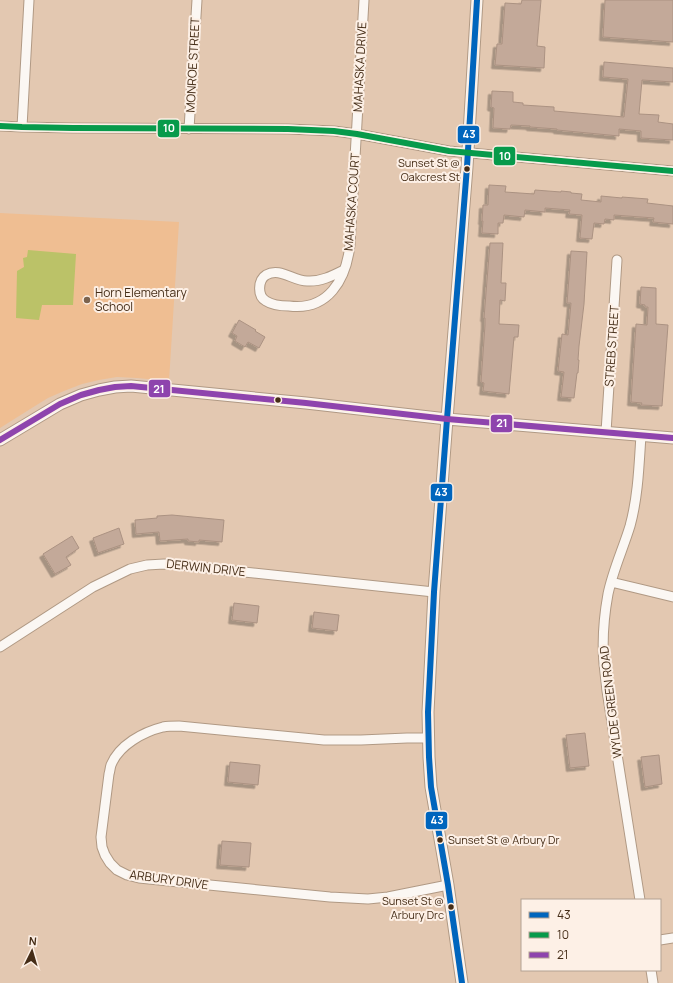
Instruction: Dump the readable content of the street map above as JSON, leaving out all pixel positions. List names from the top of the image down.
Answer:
{
  "streets": {
    "street": [
      "MONROE STREET",
      "MAHASKA DRIVE",
      "MAHASKA COURT",
      "STREB STREET",
      "DERWIN DRIVE",
      "WYLDE GREEN ROAD",
      "ARBURY DRIVE"
    ]
  },
  "crossings": [
    ["MAHASKA DRIVE", "MAHASKA COURT"]
  ],
  "places": [
    "Sunset St @ Oakcrest St",
    "Horn Elementary School",
    "Sunset St @ Arbury Dr",
    "Sunset St @ Arbury Drc"
  ],
  "lines": ["transit line 43", "transit line 10", "transit line 21"],
  "legend": ["43", "10", "21"],
  "north": "top"
}
